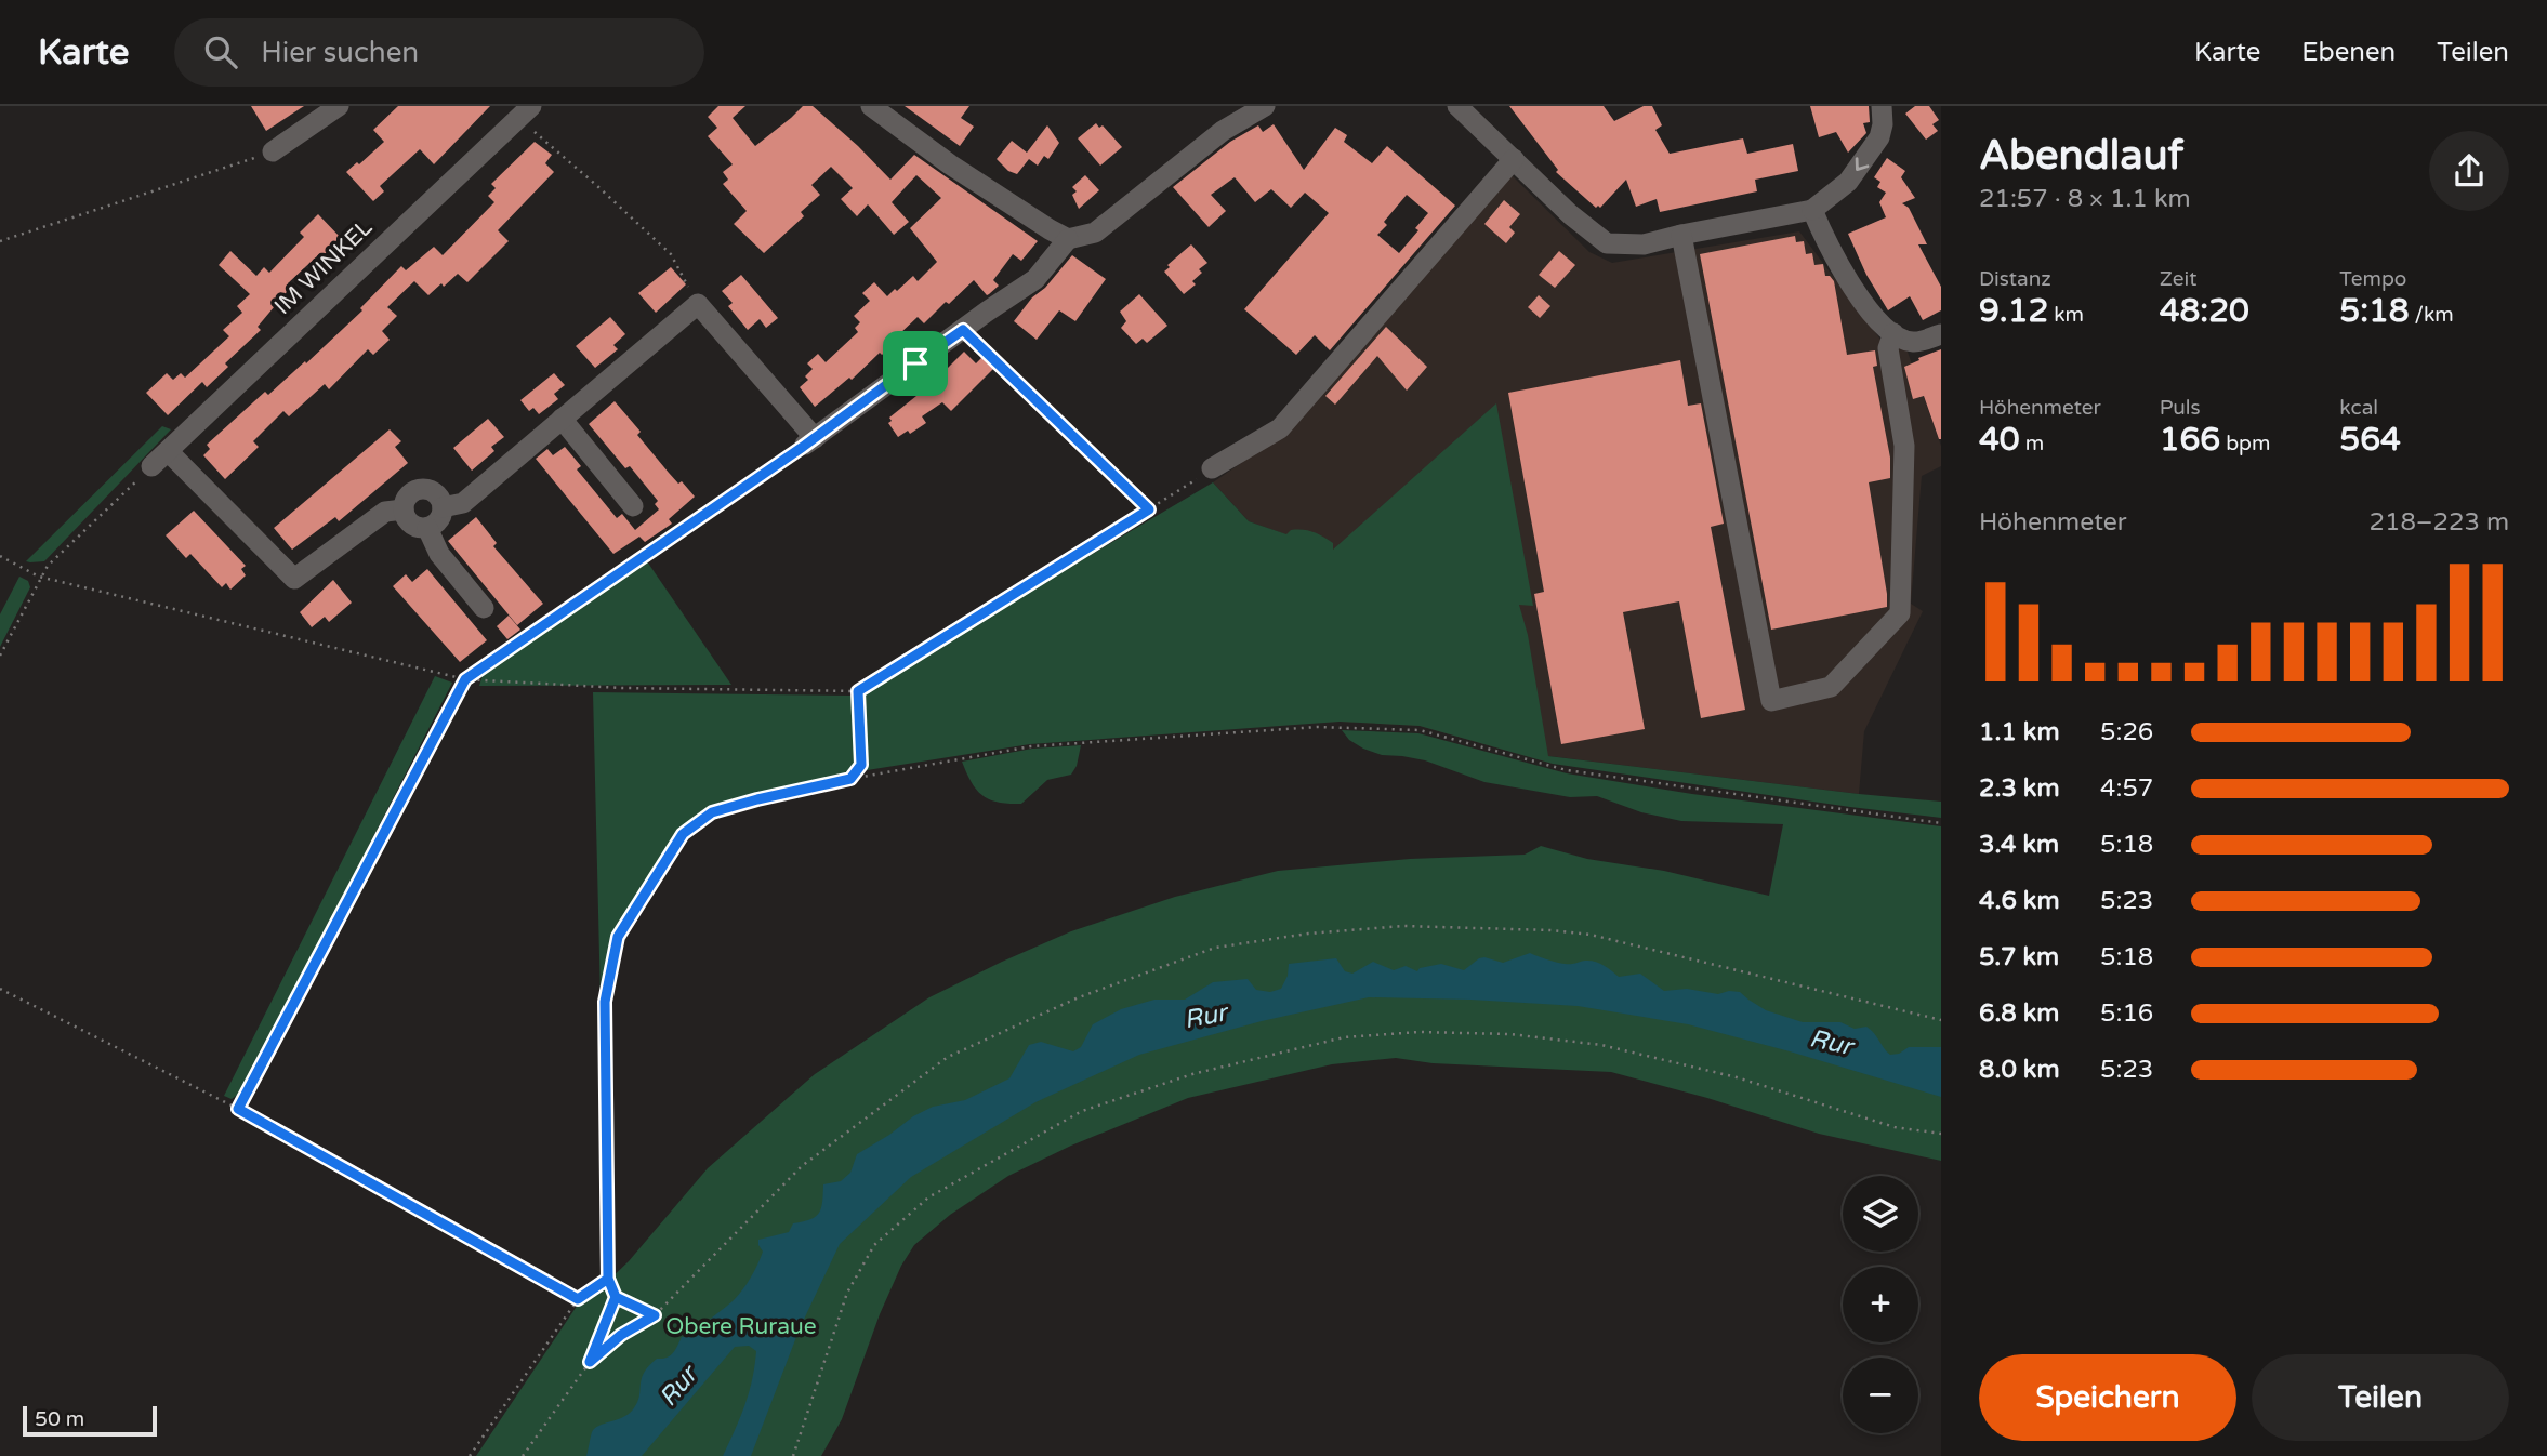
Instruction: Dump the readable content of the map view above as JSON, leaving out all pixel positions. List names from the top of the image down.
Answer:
{
  "streets": {
    "street": ["IM WINKEL"]
  },
  "water": ["Rur"],
  "parks": ["Obere Ruraue"],
  "scale_bar": "50 m",
  "page": {
    "header": "Karte",
    "search": "Hier suchen",
    "nav": ["Karte", "Ebenen", "Teilen"],
    "heading": ["Abendlauf", "21:57 · 8 × 1.1 km"],
    "stats": [
      ["Distanz", "9.12 km"],
      ["Zeit", "48:20"],
      ["Tempo", "5:18 /km"],
      ["Höhenmeter", "40 m"],
      ["Puls", "166 bpm"],
      ["kcal", "564"]
    ],
    "chart": ["Höhenmeter", "218–223 m"],
    "list": [
      {
        "name": "1.1 km",
        "note": "5:26"
      },
      {
        "name": "2.3 km",
        "note": "4:57"
      },
      {
        "name": "3.4 km",
        "note": "5:18"
      },
      {
        "name": "4.6 km",
        "note": "5:23"
      },
      {
        "name": "5.7 km",
        "note": "5:18"
      },
      {
        "name": "6.8 km",
        "note": "5:16"
      },
      {
        "name": "8.0 km",
        "note": "5:23"
      }
    ],
    "map_buttons": ["+", "−"],
    "buttons": ["Speichern", "Teilen"],
    "scale": "50 m"
  }
}
